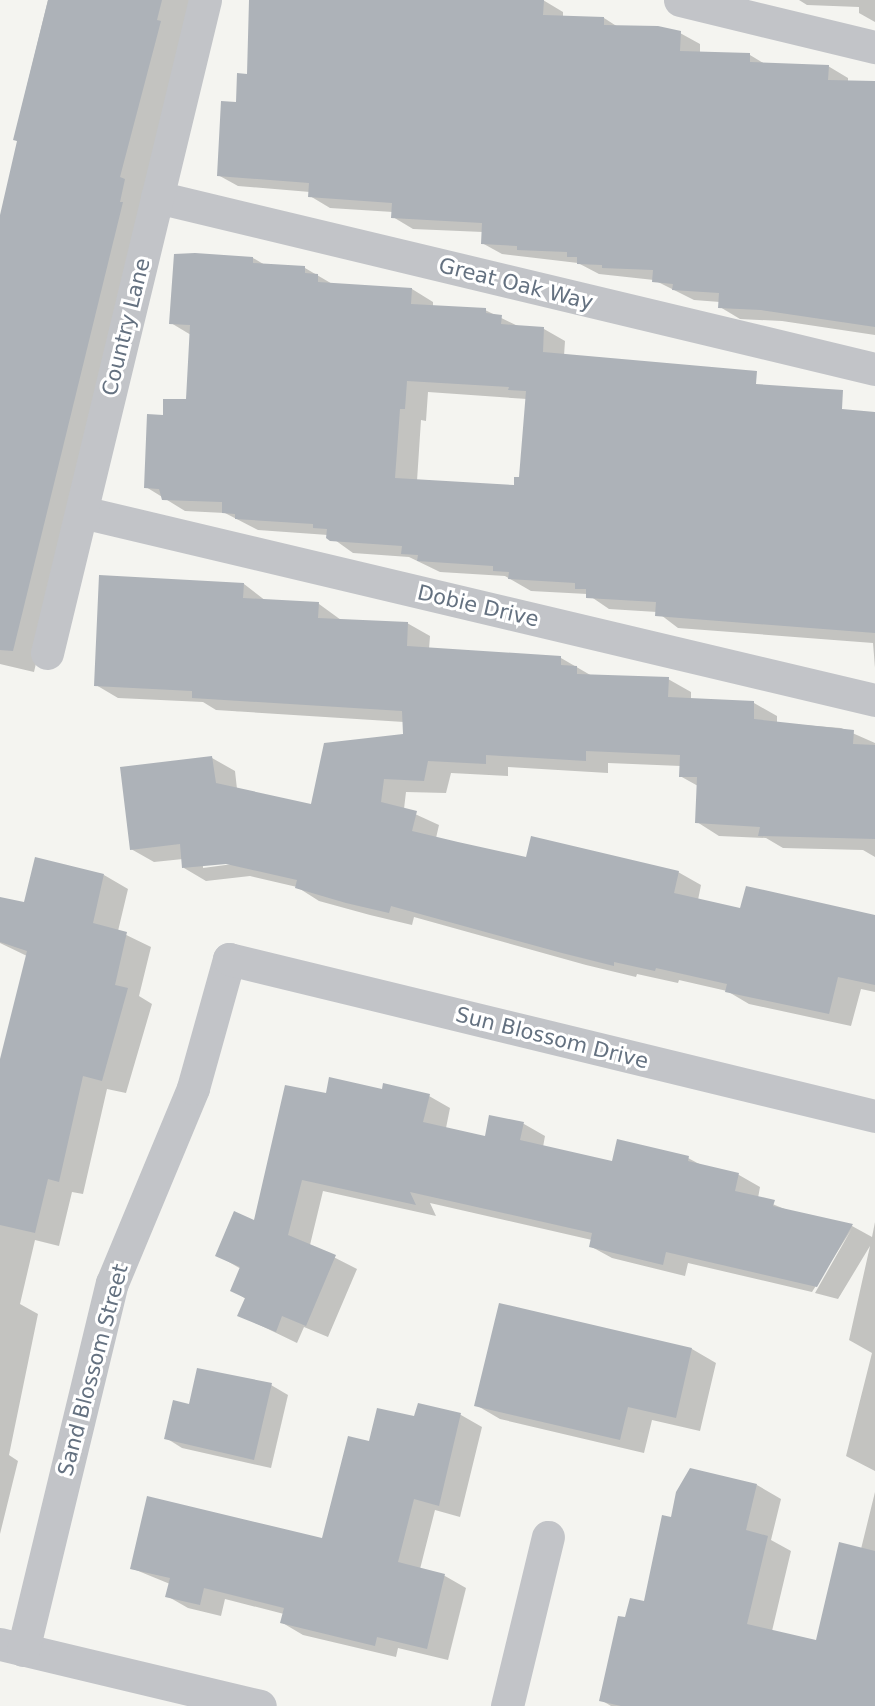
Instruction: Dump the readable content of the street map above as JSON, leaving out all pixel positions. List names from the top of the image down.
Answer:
{
  "streets": {
    "street": [
      "Great Oak Way",
      "Country Lane",
      "Dobie Drive",
      "Sun Blossom Drive",
      "Sand Blossom Street"
    ]
  },
  "crossings": [
    ["Great Oak Way", "Country Lane"],
    ["Country Lane", "Dobie Drive"],
    ["Sun Blossom Drive", "Sand Blossom Street"]
  ]
}
